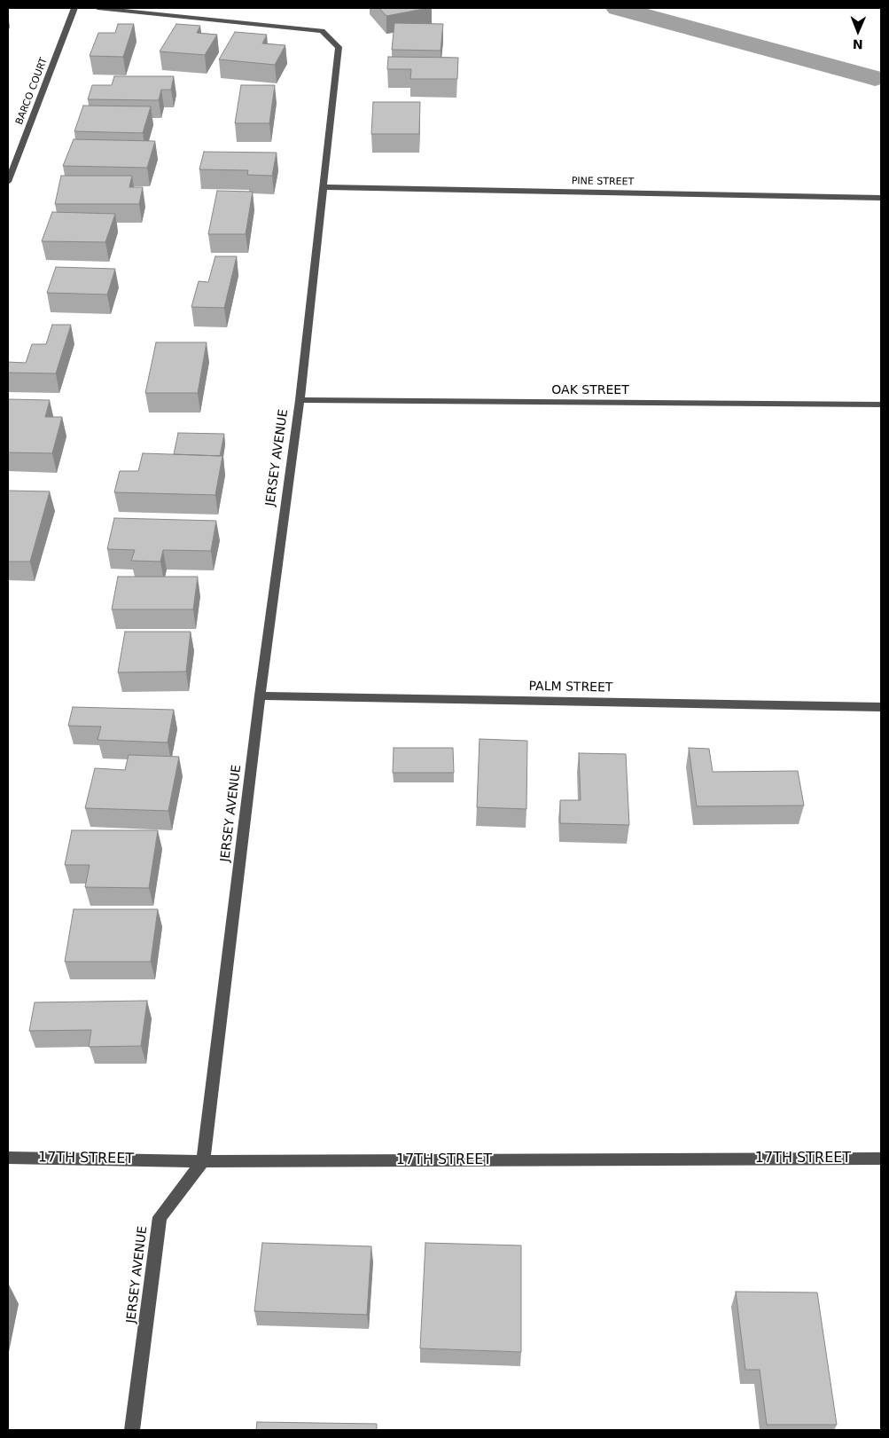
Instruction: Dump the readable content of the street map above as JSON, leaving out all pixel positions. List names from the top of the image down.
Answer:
{
  "streets": {
    "street": [
      "BARCO COURT",
      "PINE STREET",
      "OAK STREET",
      "JERSEY AVENUE",
      "PALM STREET",
      "17TH STREET"
    ]
  },
  "crossings": [
    ["PINE STREET", "JERSEY AVENUE"],
    ["OAK STREET", "JERSEY AVENUE"],
    ["JERSEY AVENUE", "PALM STREET"],
    ["JERSEY AVENUE", "17TH STREET"]
  ],
  "north": "bottom"
}
